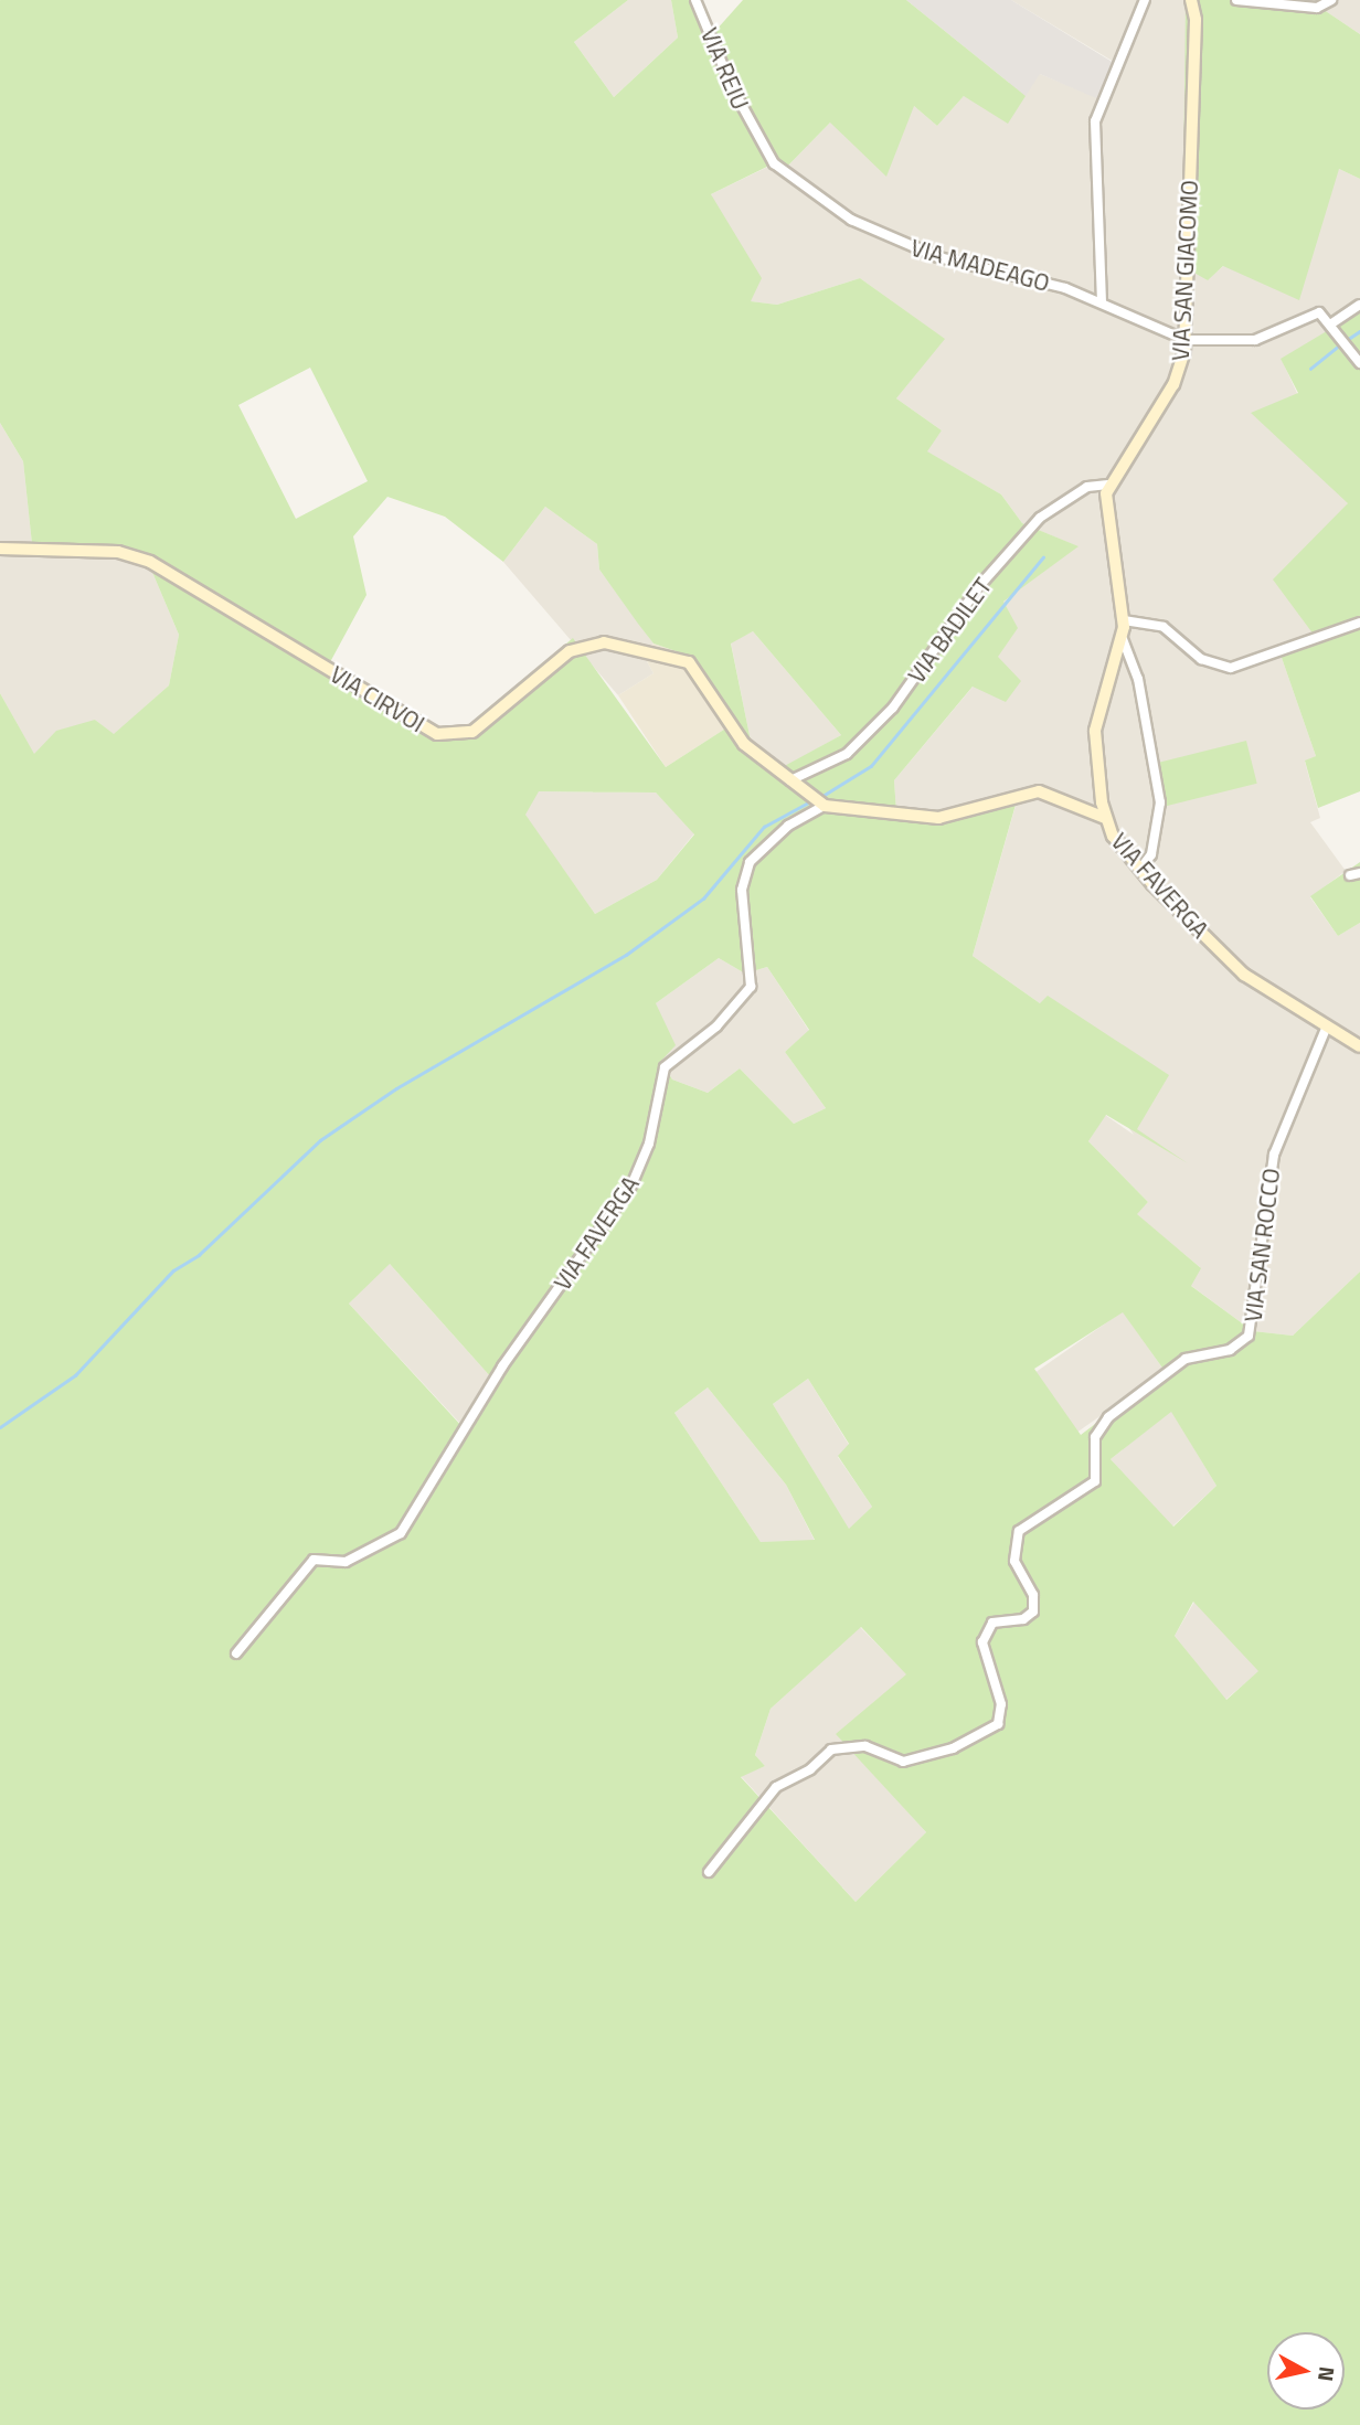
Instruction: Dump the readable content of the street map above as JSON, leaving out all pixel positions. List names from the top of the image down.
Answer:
{
  "streets": {
    "street": [
      "VIA REIU",
      "VIA MADEAGO",
      "VIA SAN GIACOMO",
      "VIA BADILET",
      "VIA CIRVOI",
      "VIA FAVERGA",
      "VIA SAN ROCCO"
    ]
  },
  "crossings": [
    ["VIA REIU", "VIA MADEAGO"],
    ["VIA MADEAGO", "VIA SAN GIACOMO"],
    ["VIA SAN GIACOMO", "VIA BADILET"],
    ["VIA SAN GIACOMO", "VIA FAVERGA"],
    ["VIA BADILET", "VIA CIRVOI"],
    ["VIA CIRVOI", "VIA FAVERGA"],
    ["VIA FAVERGA", "VIA SAN ROCCO"]
  ],
  "north": "right"
}
